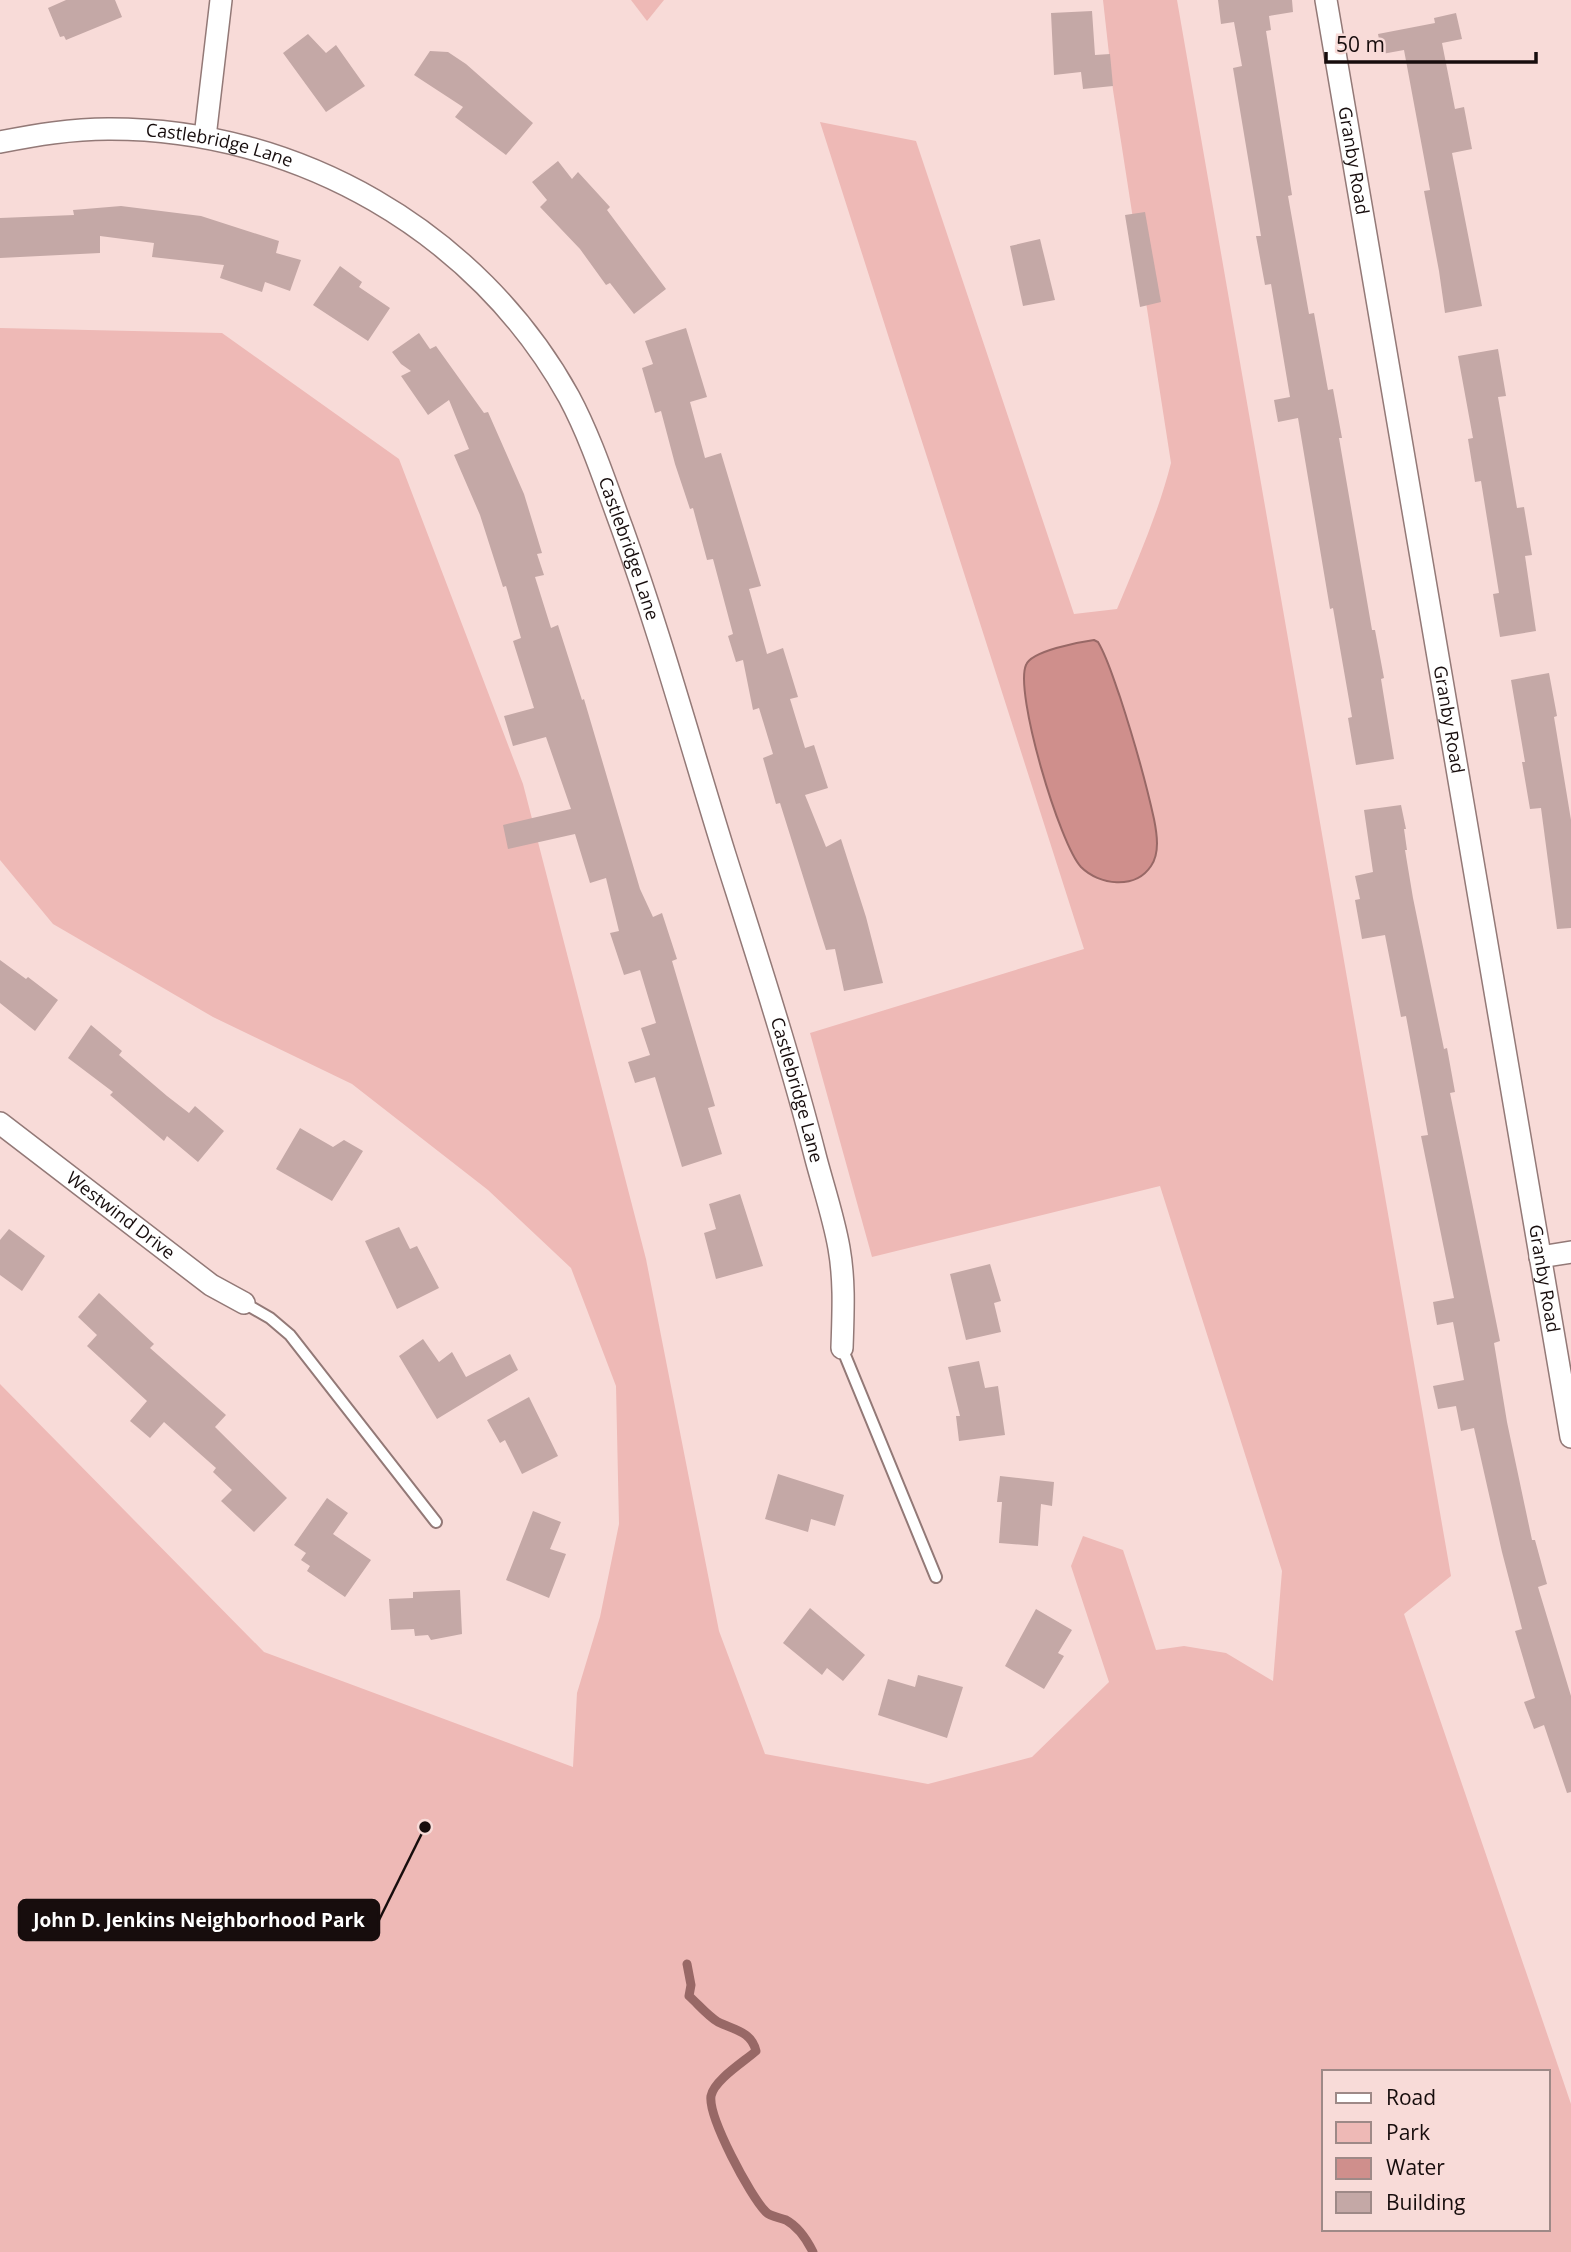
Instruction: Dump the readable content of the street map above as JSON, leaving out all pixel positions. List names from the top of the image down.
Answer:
{
  "streets": {
    "street": ["Castlebridge Lane", "Granby Road", "Westwind Drive"]
  },
  "places": ["John D. Jenkins Neighborhood Park"],
  "legend": [
    "Road",
    "Park",
    "Water",
    "Building"
  ],
  "scale_bar": "50 m"
}
